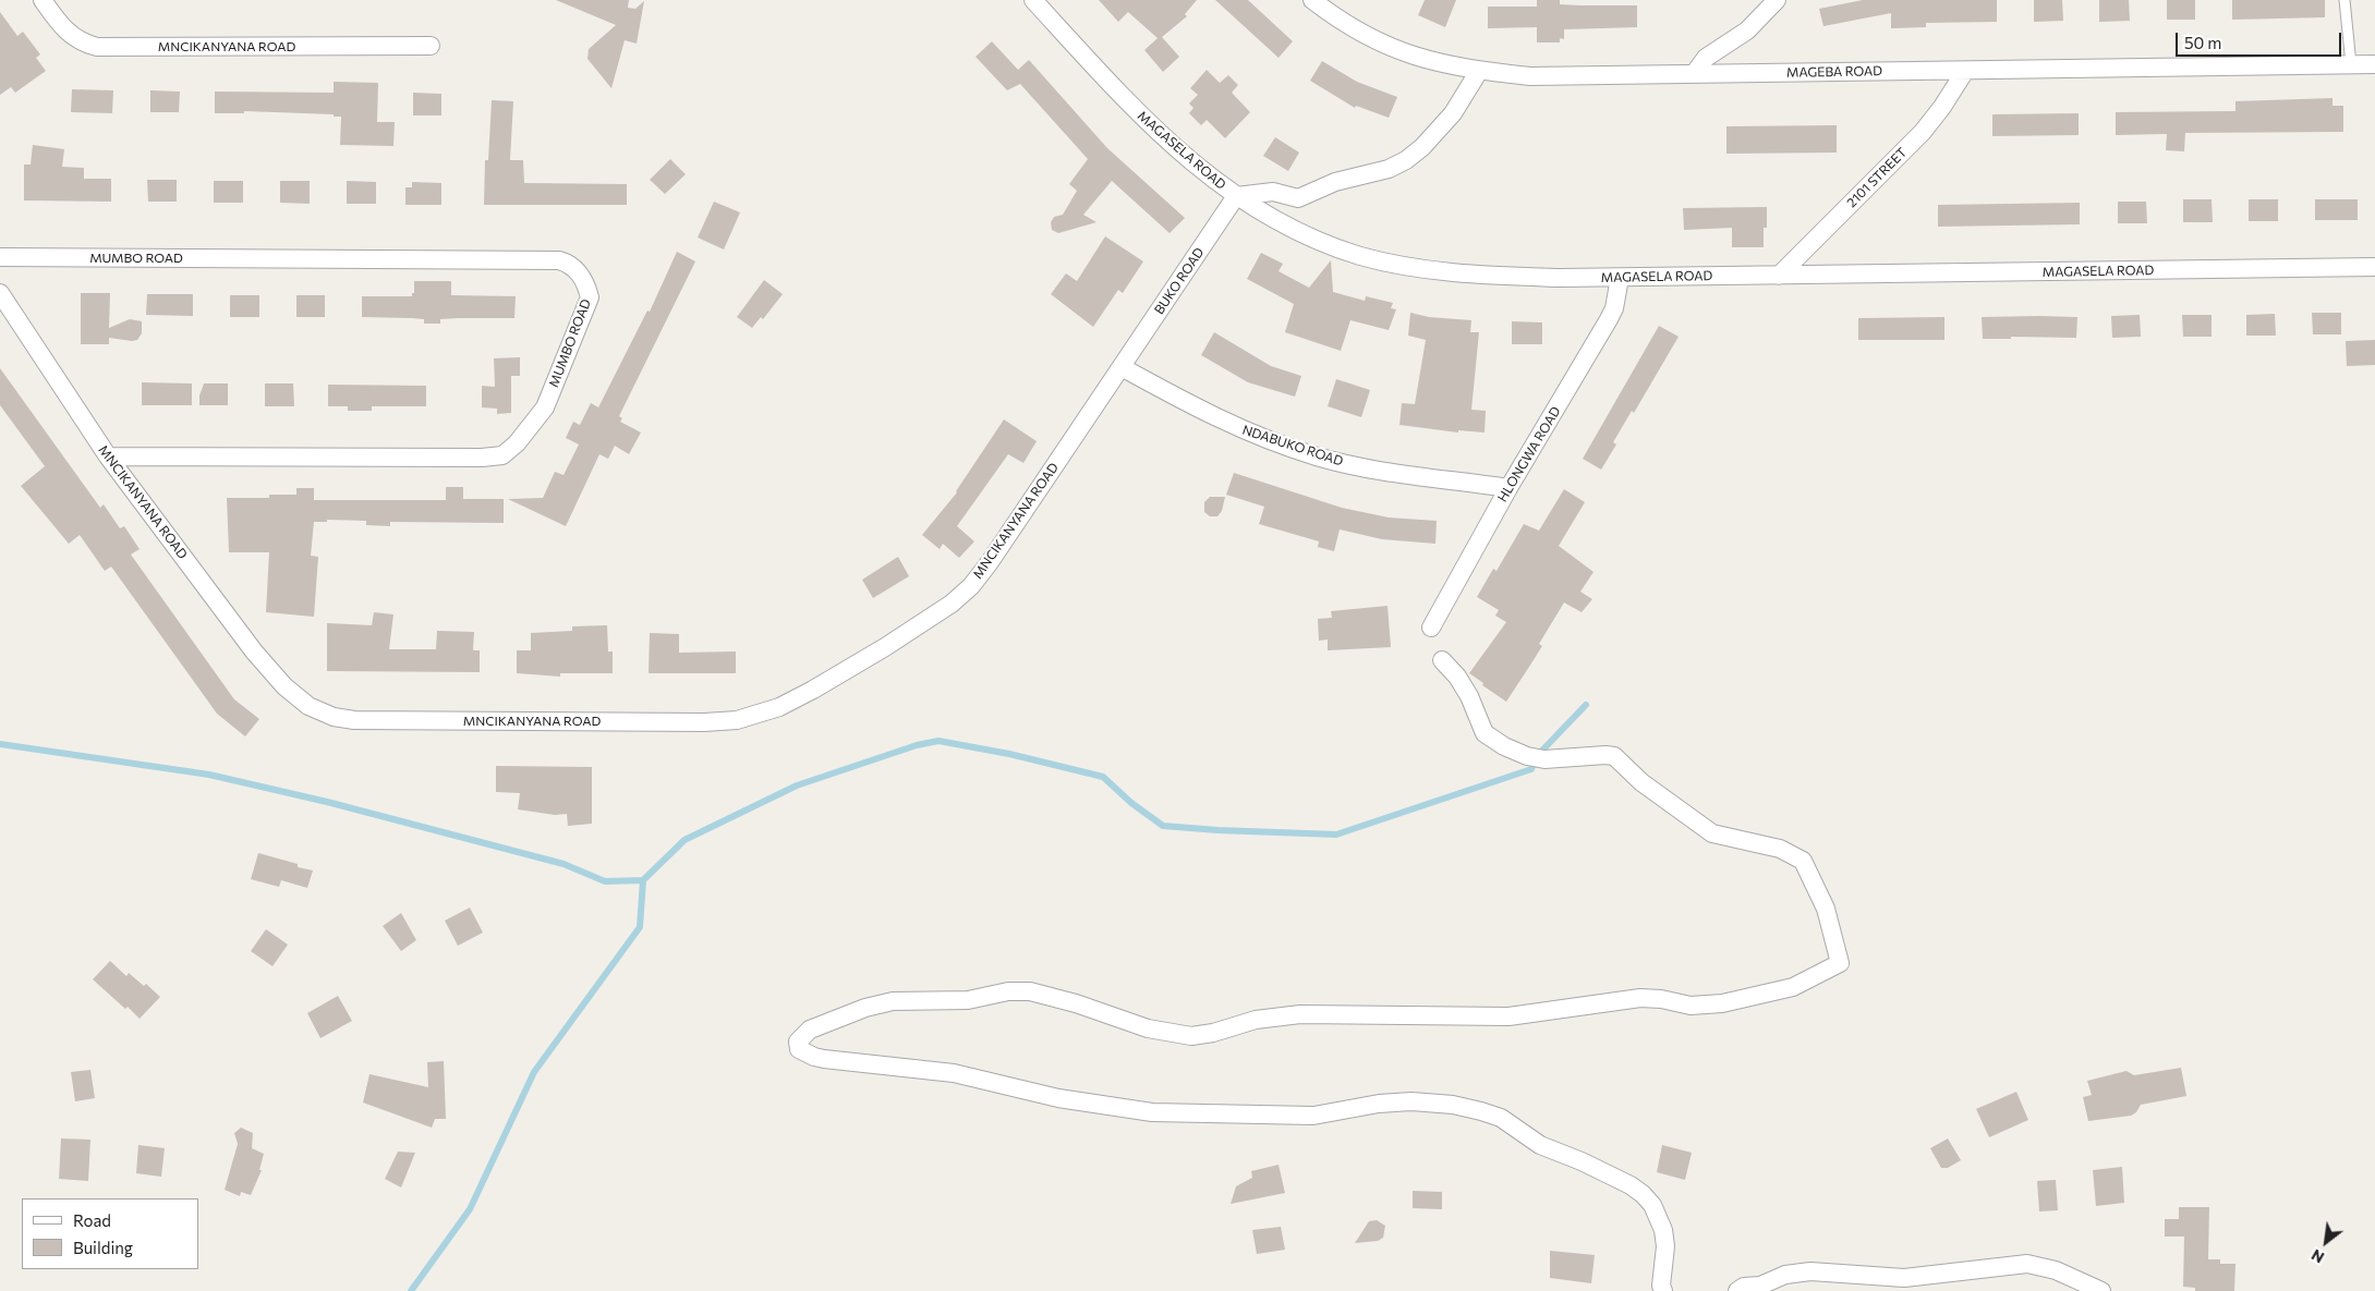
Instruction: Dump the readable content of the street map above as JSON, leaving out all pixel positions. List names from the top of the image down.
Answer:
{
  "streets": {
    "street": [
      "MNCIKANYANA ROAD",
      "MAGEBA ROAD",
      "MAGASELA ROAD",
      "2101 STREET",
      "MUMBO ROAD",
      "BUKO ROAD",
      "NDABUKO ROAD",
      "HLONGWA ROAD"
    ]
  },
  "crossings": [
    ["MNCIKANYANA ROAD", "MUMBO ROAD"],
    ["MNCIKANYANA ROAD", "BUKO ROAD"],
    ["MNCIKANYANA ROAD", "NDABUKO ROAD"],
    ["MAGEBA ROAD", "2101 STREET"],
    ["MAGASELA ROAD", "2101 STREET"],
    ["MAGASELA ROAD", "BUKO ROAD"],
    ["MAGASELA ROAD", "HLONGWA ROAD"],
    ["BUKO ROAD", "NDABUKO ROAD"],
    ["NDABUKO ROAD", "HLONGWA ROAD"]
  ],
  "legend": ["Road", "Building"],
  "scale_bar": "50 m",
  "north": "bottom left"
}
